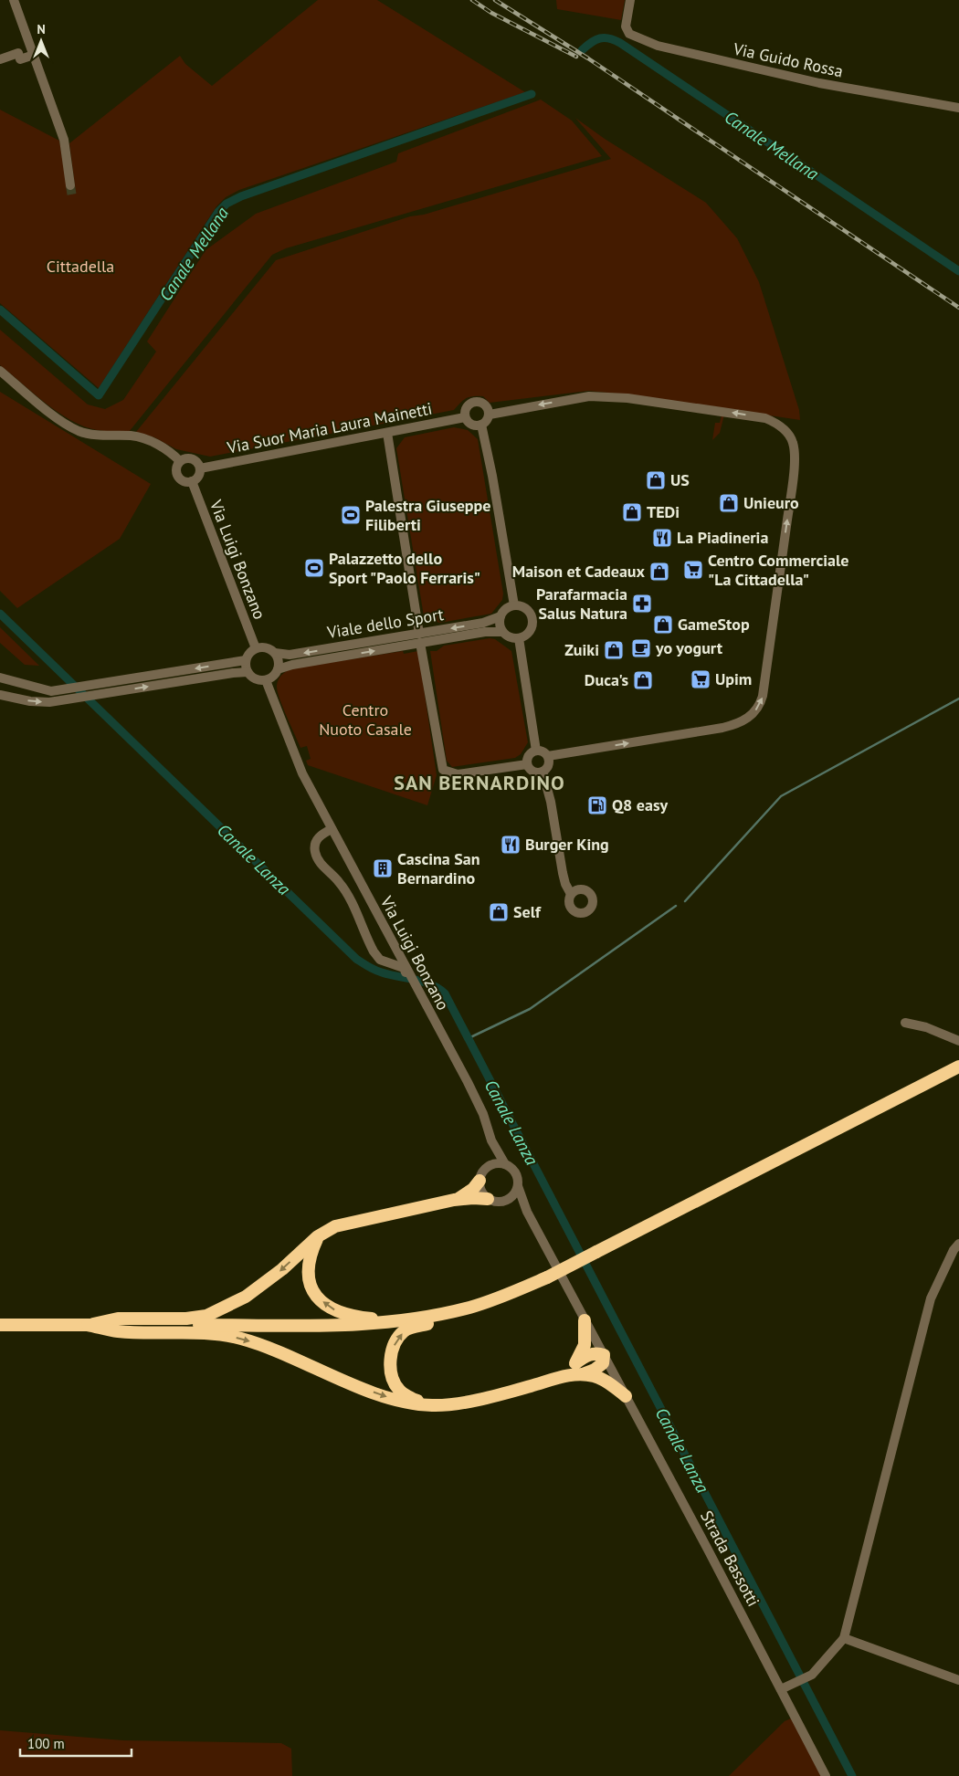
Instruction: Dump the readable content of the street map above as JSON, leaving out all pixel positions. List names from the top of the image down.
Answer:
{
  "streets": {
    "street": [
      "Via Guido Rossa",
      "Via Suor Maria Laura Mainetti",
      "Via Luigi Bonzano",
      "Viale dello Sport",
      "Strada Bassotti"
    ]
  },
  "crossings": [
    ["Via Suor Maria Laura Mainetti", "Via Luigi Bonzano"],
    ["Via Luigi Bonzano", "Viale dello Sport"],
    ["Via Luigi Bonzano", "Strada Bassotti"]
  ],
  "districts": ["SAN BERNARDINO"],
  "water": ["Canale Mellana", "Canale Lanza"],
  "parks": ["Cittadella", "Centro Nuoto Casale"],
  "places": {
    "shop": [
      "US",
      "Unieuro",
      "TEDi",
      "Maison et Cadeaux",
      "GameStop",
      "Zuiki",
      "Duca's",
      "Self"
    ],
    "sports": ["Palestra Giuseppe Filiberti", "Palazzetto dello Sport \"Paolo Ferraris\""],
    "restaurant": ["La Piadineria", "Burger King"],
    "supermarket": ["Centro Commerciale \"La Cittadella\"", "Upim"],
    "pharmacy": ["Parafarmacia Salus Natura"],
    "cafe": ["yo yogurt"],
    "fuel station": ["Q8 easy"],
    "building": ["Cascina San Bernardino"]
  },
  "scale_bar": "100 m",
  "north": "top"
}
